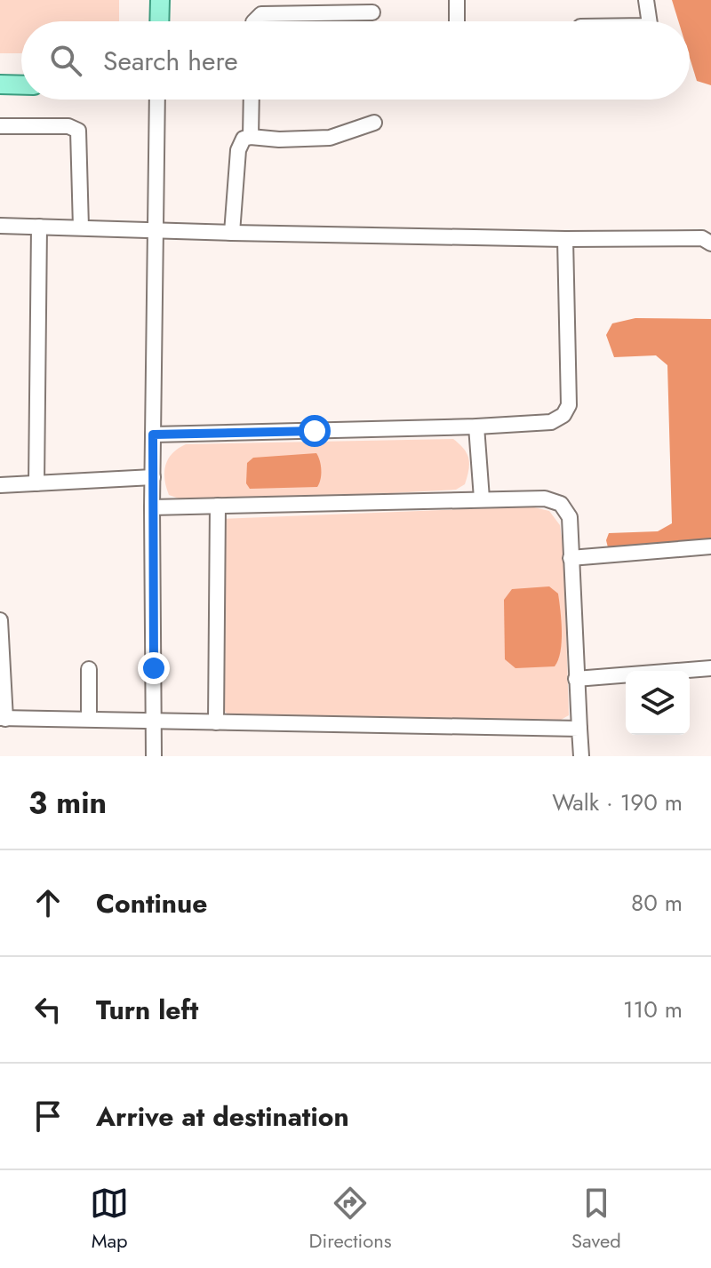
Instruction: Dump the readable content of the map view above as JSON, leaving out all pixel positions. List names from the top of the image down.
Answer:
{
  "page": {
    "search": "Search here",
    "heading": ["3 min", "Walk · 190 m"],
    "list": [
      ["Continue", "80 m"],
      ["Turn left", "110 m"],
      "Arrive at destination"
    ],
    "nav": ["Map", "Directions", "Saved"]
  }
}
